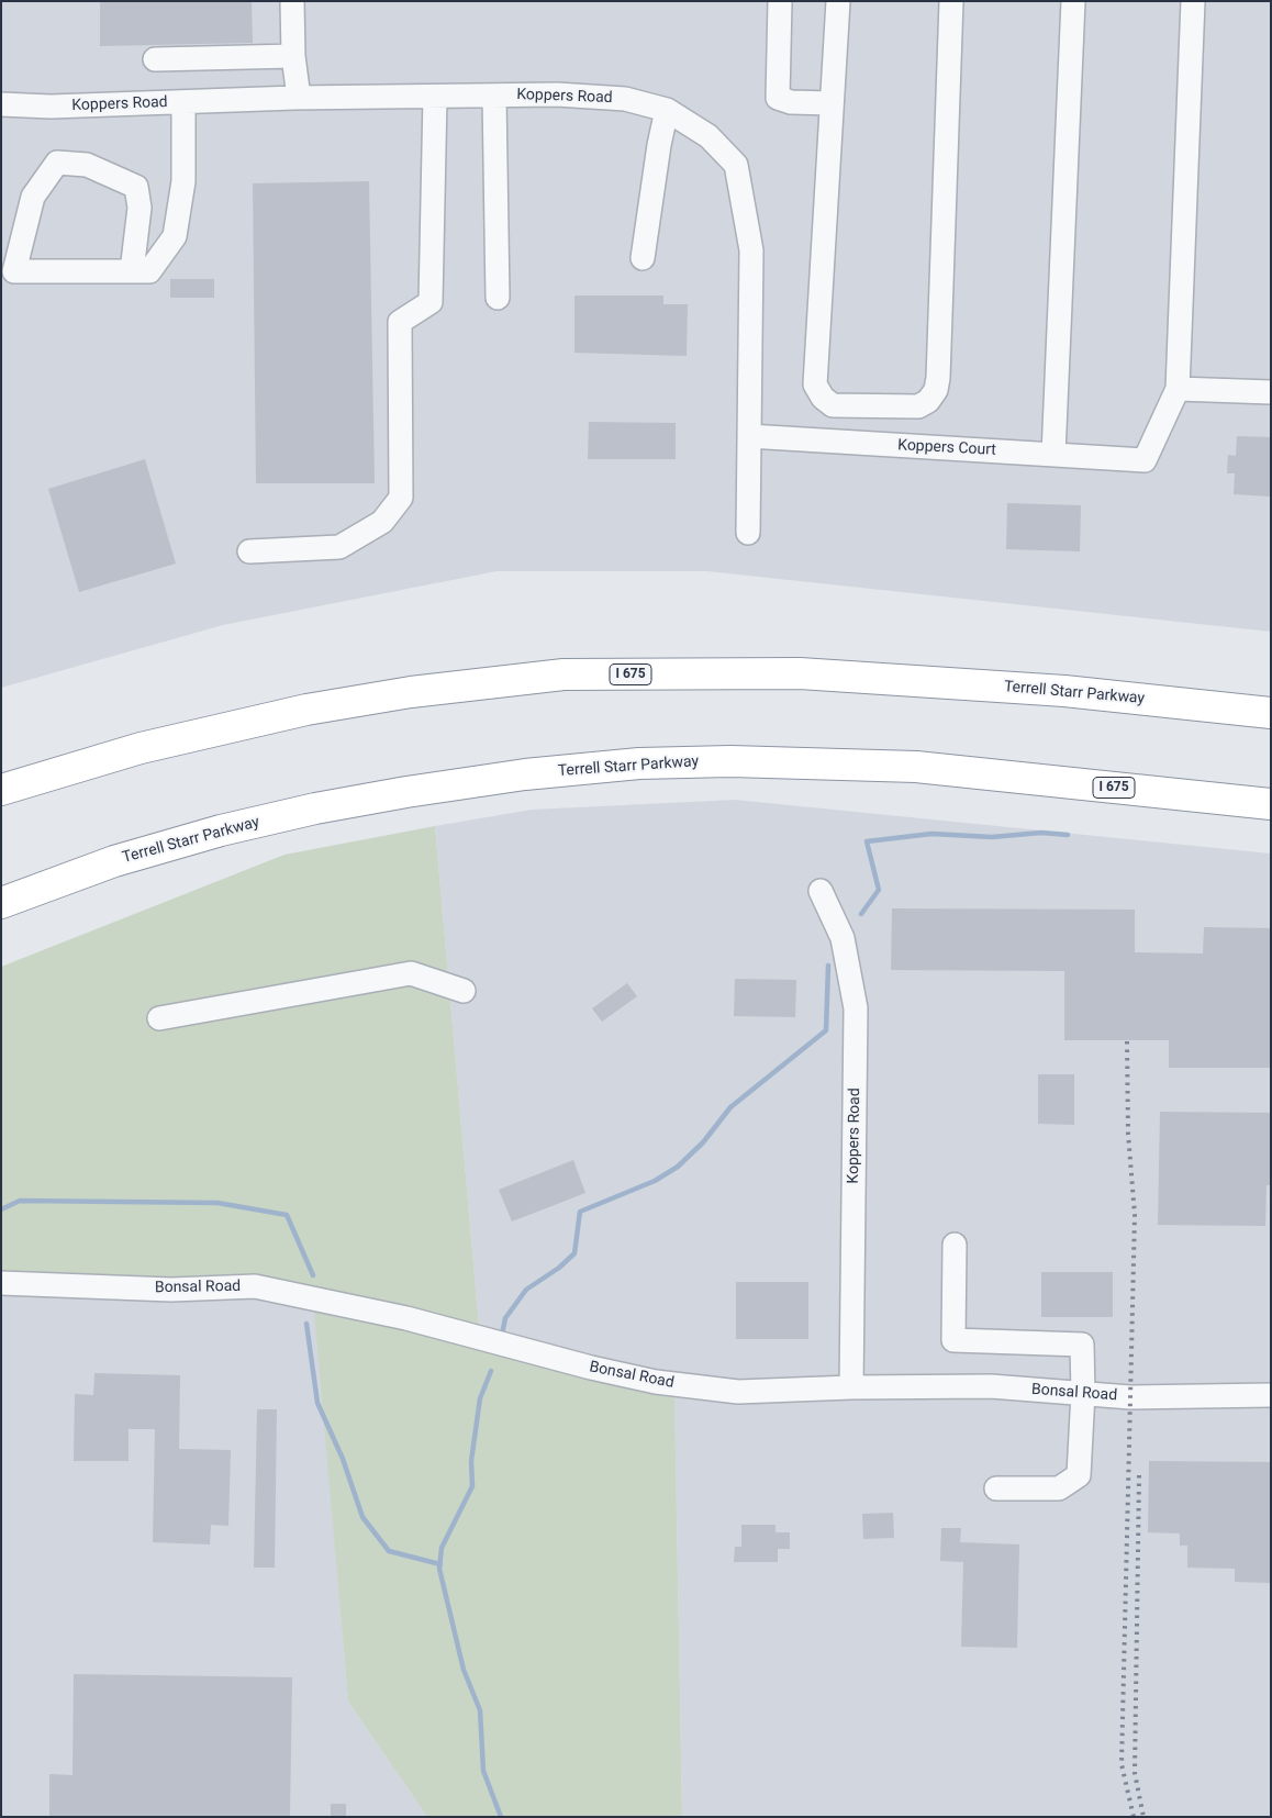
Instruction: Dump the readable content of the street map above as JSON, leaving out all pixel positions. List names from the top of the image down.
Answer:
{
  "streets": {
    "highway": ["I 675", "Terrell Starr Parkway"],
    "street": ["Koppers Road", "Koppers Court", "Bonsal Road"]
  },
  "crossings": [
    ["Koppers Road", "Koppers Court"],
    ["Koppers Road", "Bonsal Road"]
  ]
}
